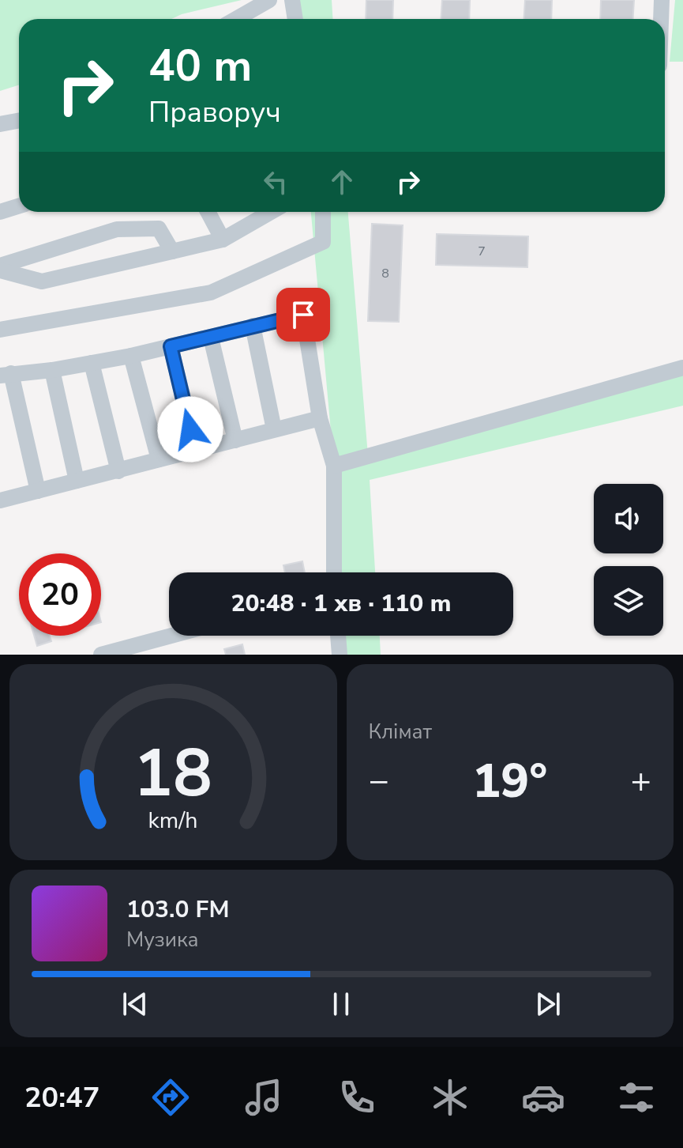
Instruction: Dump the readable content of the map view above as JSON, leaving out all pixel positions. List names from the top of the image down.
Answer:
{
  "house_numbers": ["7", "8"],
  "page": {
    "turn": ["40 m", "Праворуч"],
    "limit": "20",
    "trip": "20:48 · 1 хв · 110 m",
    "tile": "Клімат",
    "heat": ["−", "19°", "+"],
    "song": ["103.0 FM", "Музика"],
    "tabs": "20:47",
    "gauge": ["18", "km/h"]
  }
}
